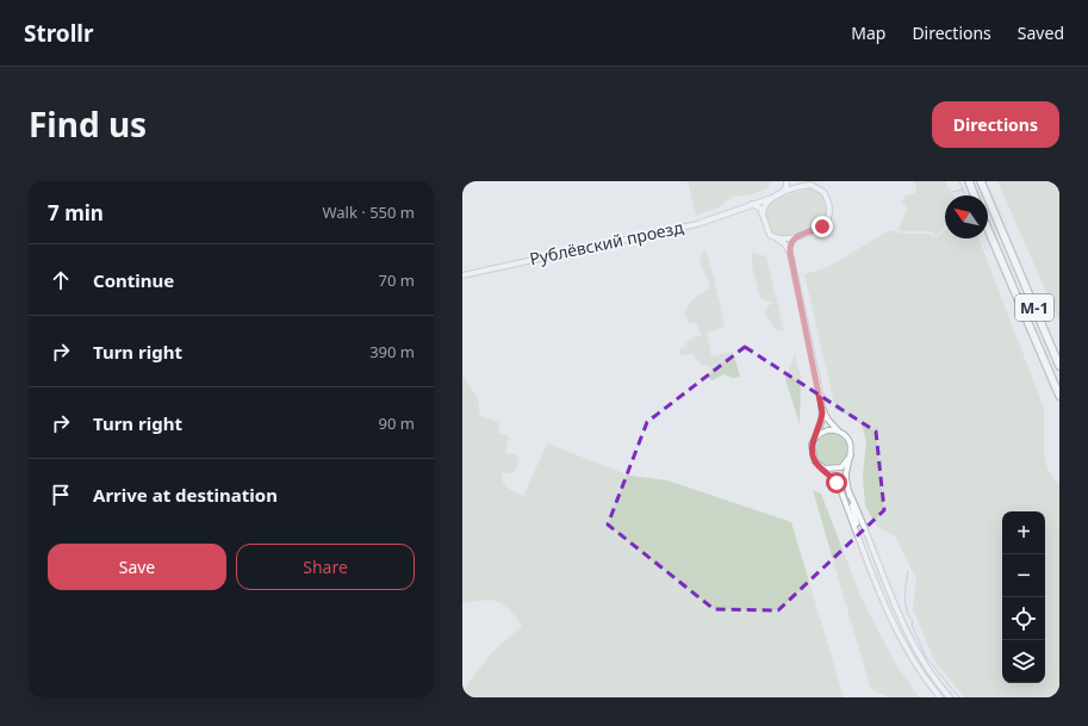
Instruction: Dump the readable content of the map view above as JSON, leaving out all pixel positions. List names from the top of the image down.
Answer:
{
  "streets": {
    "highway": ["М-1"],
    "street": ["Рублёвский проезд"]
  },
  "north": "top left",
  "page": {
    "header": "Strollr",
    "nav": ["Map", "Directions", "Saved"],
    "title": "Find us",
    "buttons": [
      "Directions",
      ["Save", "Share"]
    ],
    "heading": ["7 min", "Walk · 550 m"],
    "list": [
      ["Continue", "70 m"],
      ["Turn right", "390 m"],
      ["Turn right", "90 m"],
      "Arrive at destination"
    ],
    "map_buttons": ["+", "−"]
  }
}
